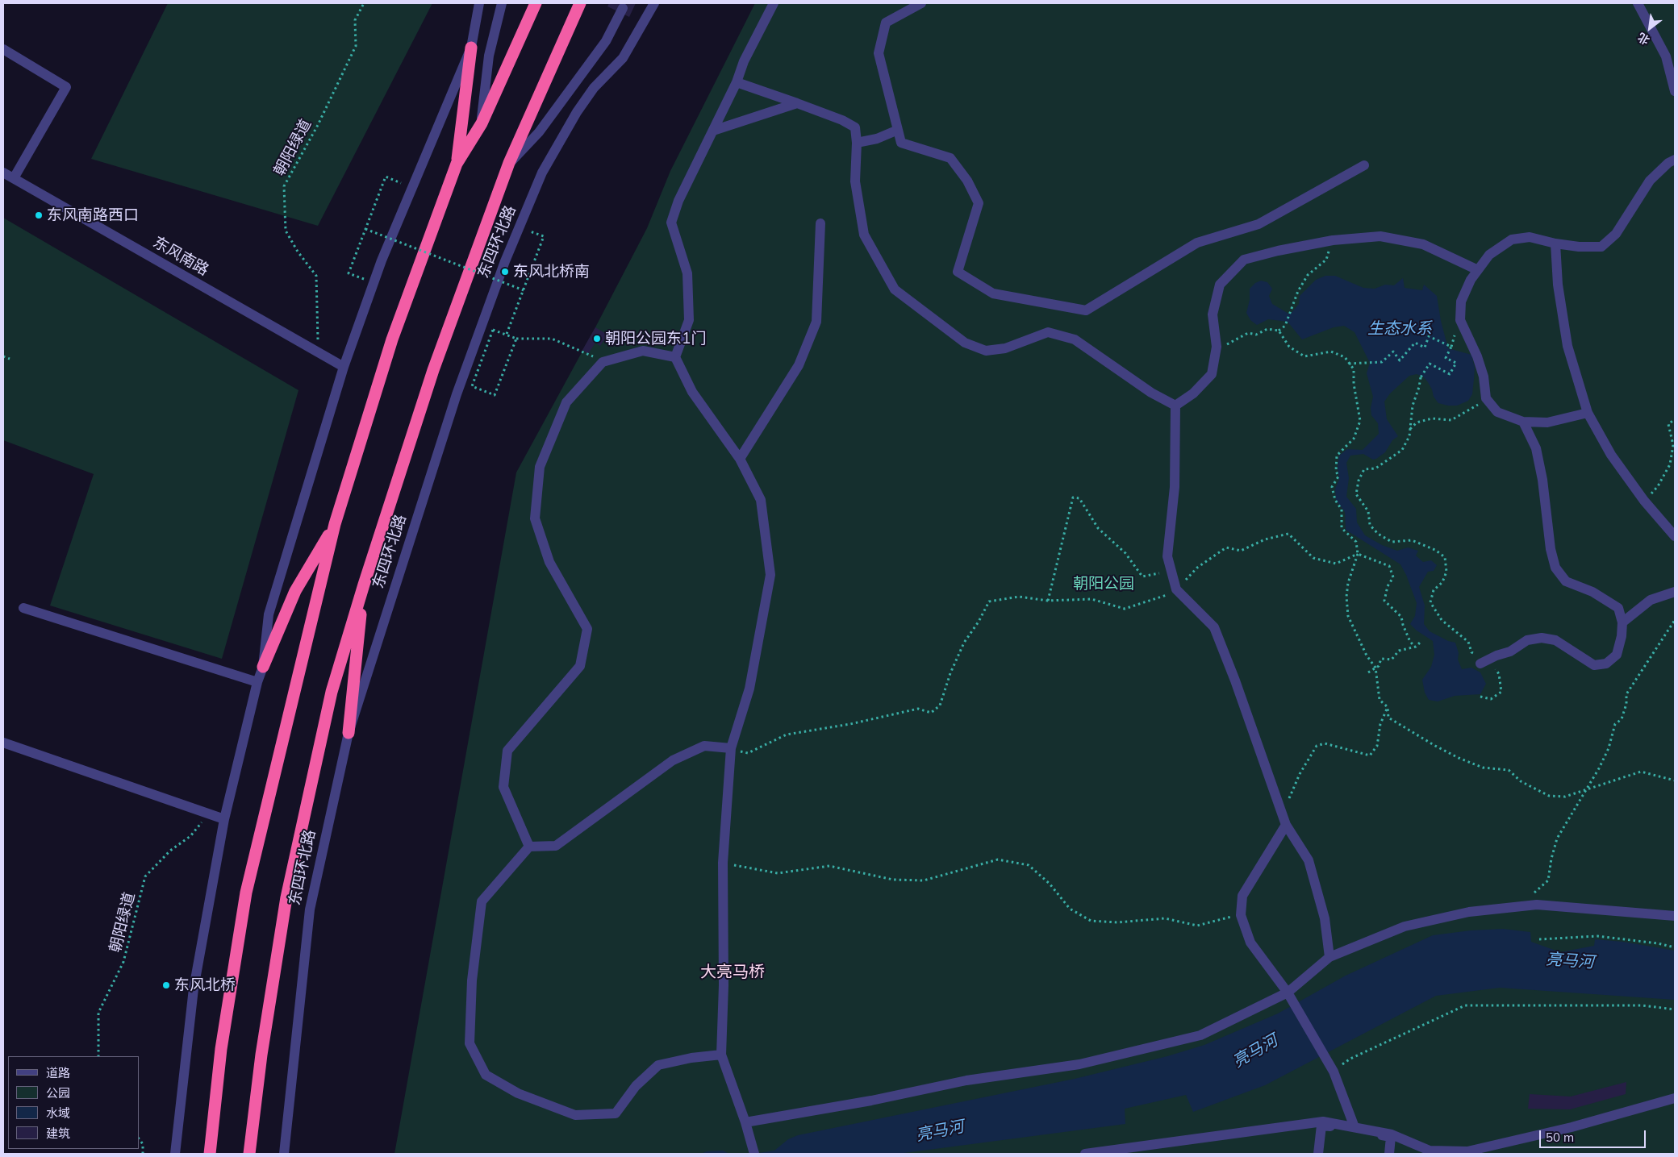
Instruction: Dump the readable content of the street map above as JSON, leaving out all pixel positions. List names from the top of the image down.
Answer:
{
  "streets": {
    "highway": ["东四环北路"],
    "street": ["东风南路"],
    "path": ["朝阳绿道"]
  },
  "crossings": [
    ["朝阳绿道", "东风南路"]
  ],
  "districts": ["大亮马桥"],
  "water": ["生态水系", "亮马河"],
  "parks": ["朝阳公园"],
  "places": [
    "东风南路西口",
    "东风北桥南",
    "朝阳公园东1门",
    "东风北桥"
  ],
  "legend": [
    "道路",
    "公园",
    "水域",
    "建筑"
  ],
  "scale_bar": "50 m",
  "north": "bottom left"
}
